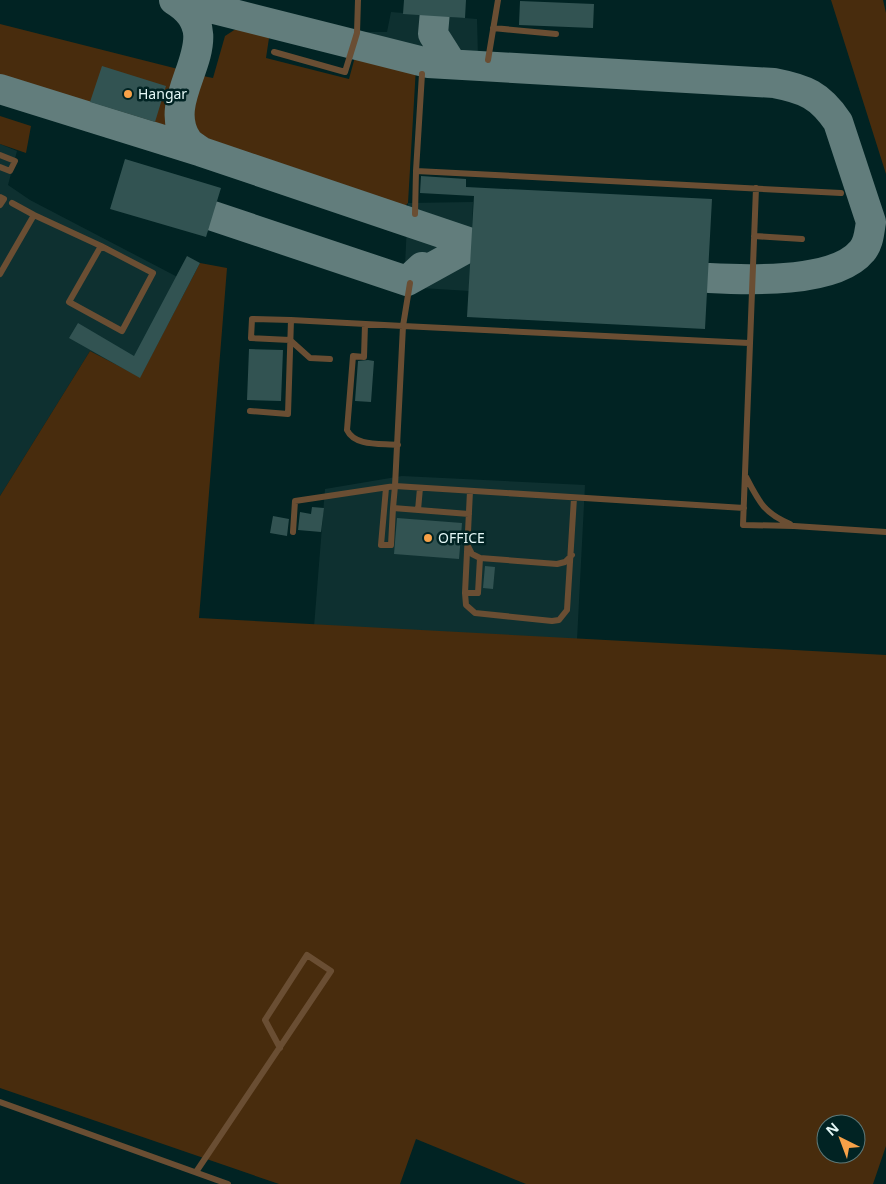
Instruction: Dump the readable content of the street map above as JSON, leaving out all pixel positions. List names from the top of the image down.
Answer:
{
  "places": ["Hangar", "OFFICE"],
  "north": "top left"
}
